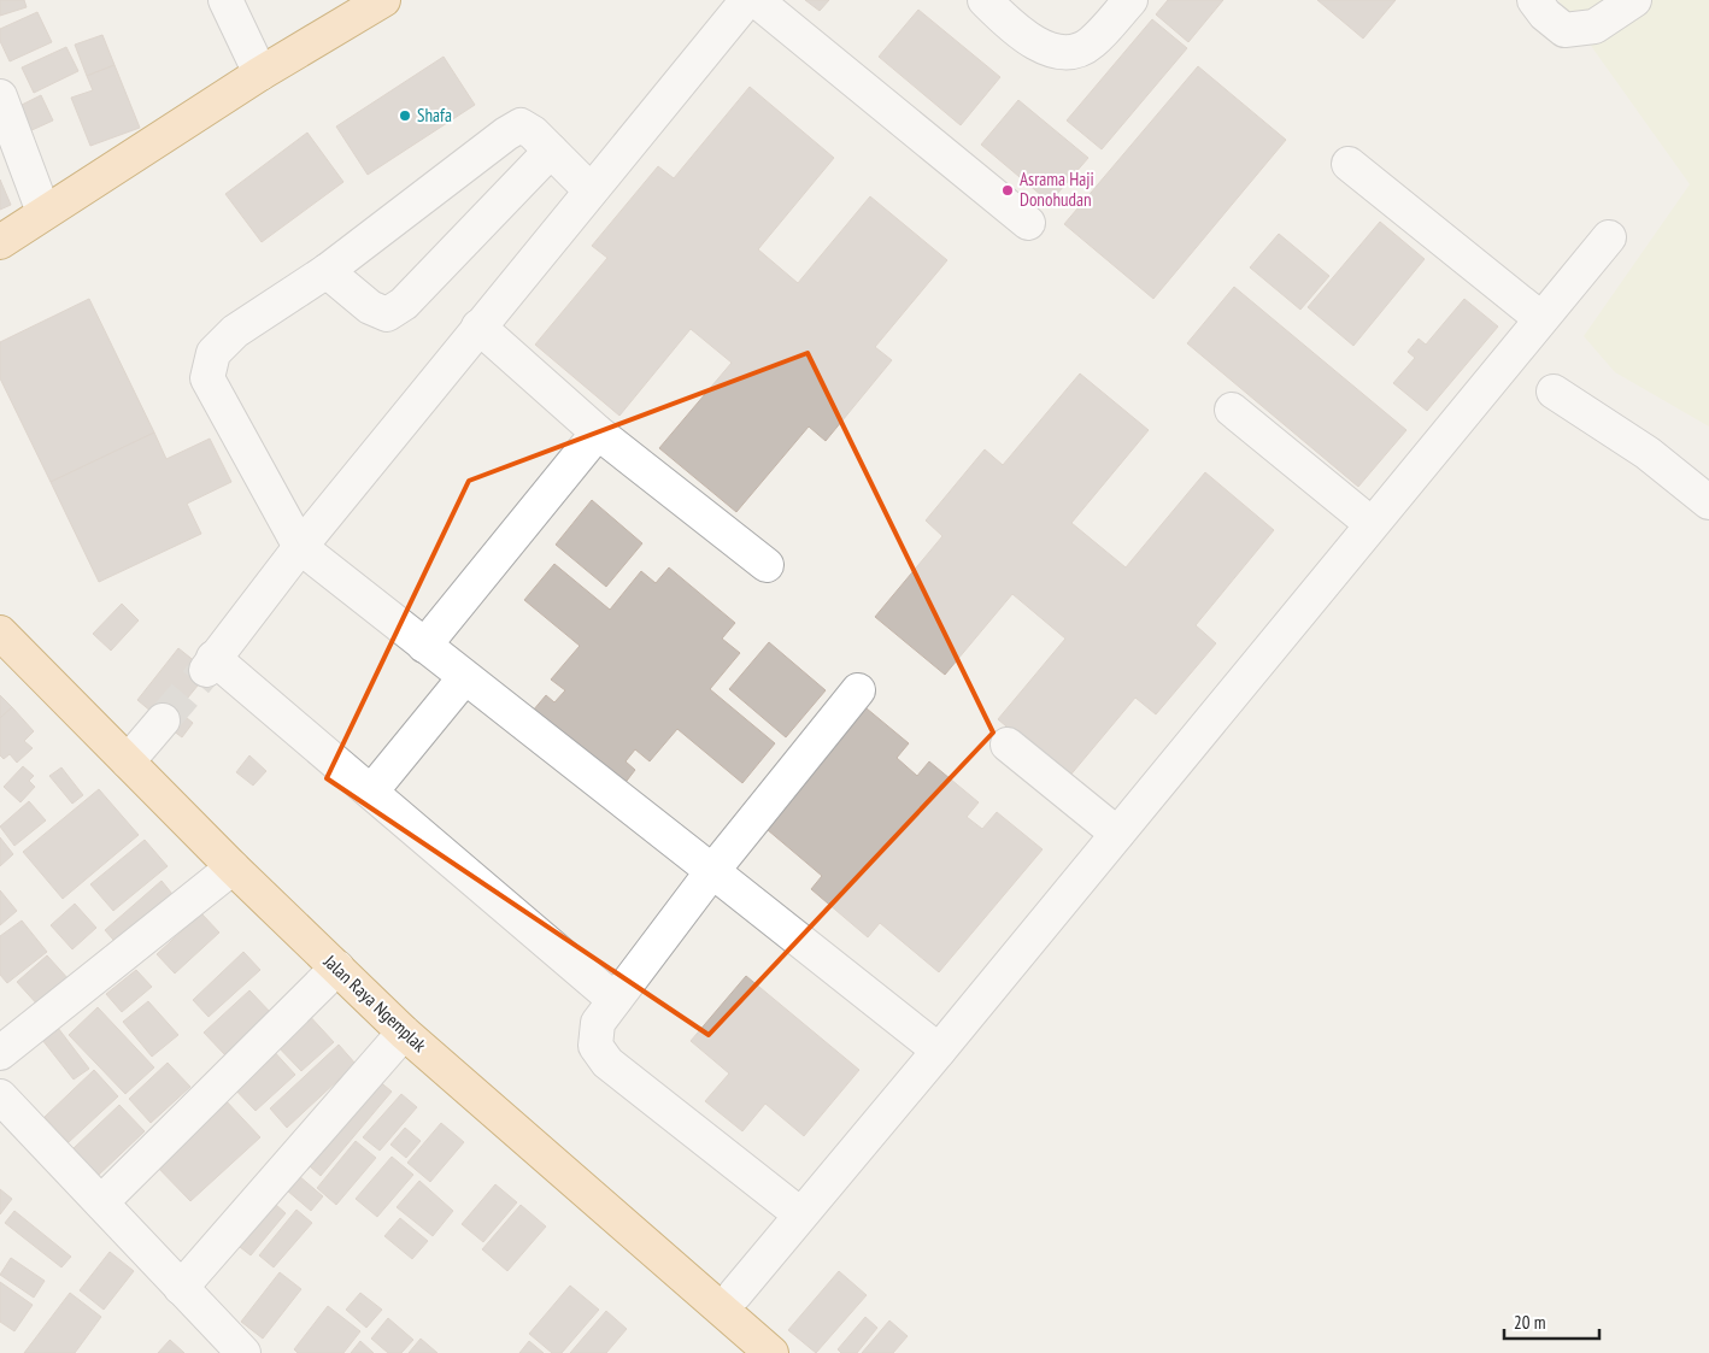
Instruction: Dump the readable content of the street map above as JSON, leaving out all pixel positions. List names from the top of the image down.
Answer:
{
  "streets": {
    "main road": ["Jalan Raya Ngemplak"]
  },
  "places": ["Shafa", "Asrama Haji Donohudan"],
  "scale_bar": "20 m"
}
